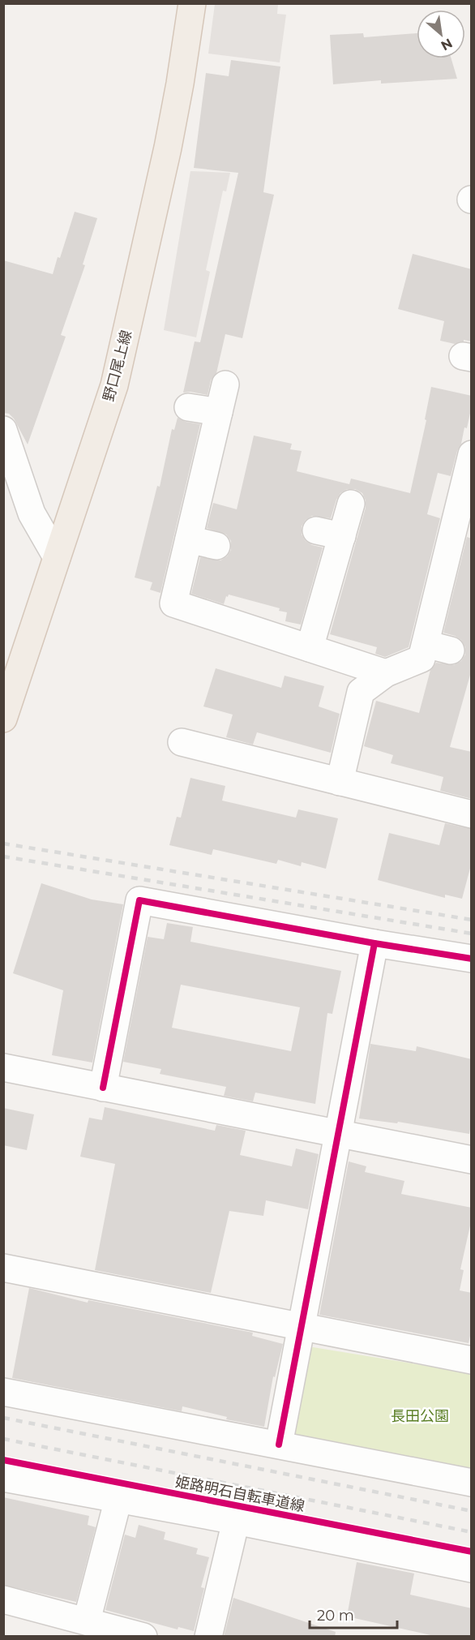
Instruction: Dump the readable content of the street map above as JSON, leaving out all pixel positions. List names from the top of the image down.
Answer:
{
  "streets": {
    "main road": ["野口尾上線"],
    "cycle path": ["姫路明石自転車道線"]
  },
  "parks": ["長田公園"],
  "scale_bar": "20 m",
  "north": "bottom right"
}
